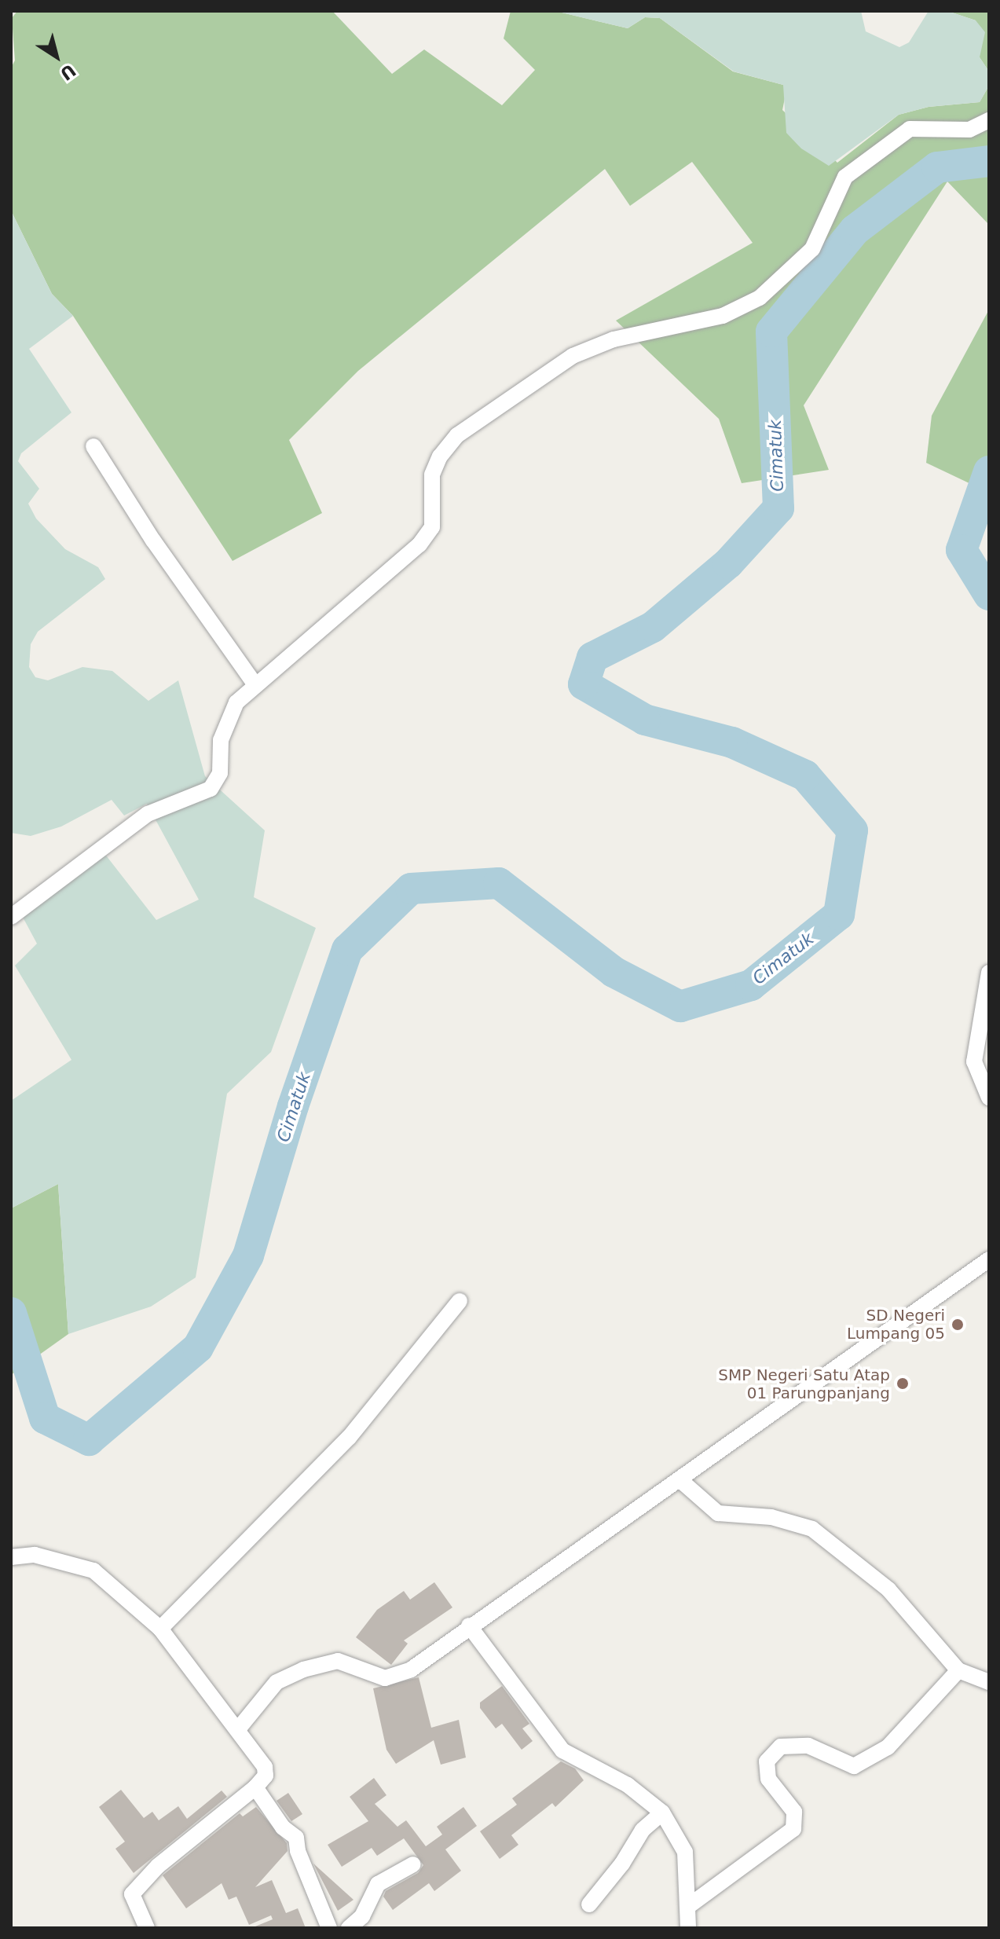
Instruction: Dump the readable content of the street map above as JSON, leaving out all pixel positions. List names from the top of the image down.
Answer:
{
  "water": ["Cimatuk"],
  "places": ["SD Negeri Lumpang 05", "SMP Negeri Satu Atap 01 Parungpanjang"],
  "north": "bottom right"
}
